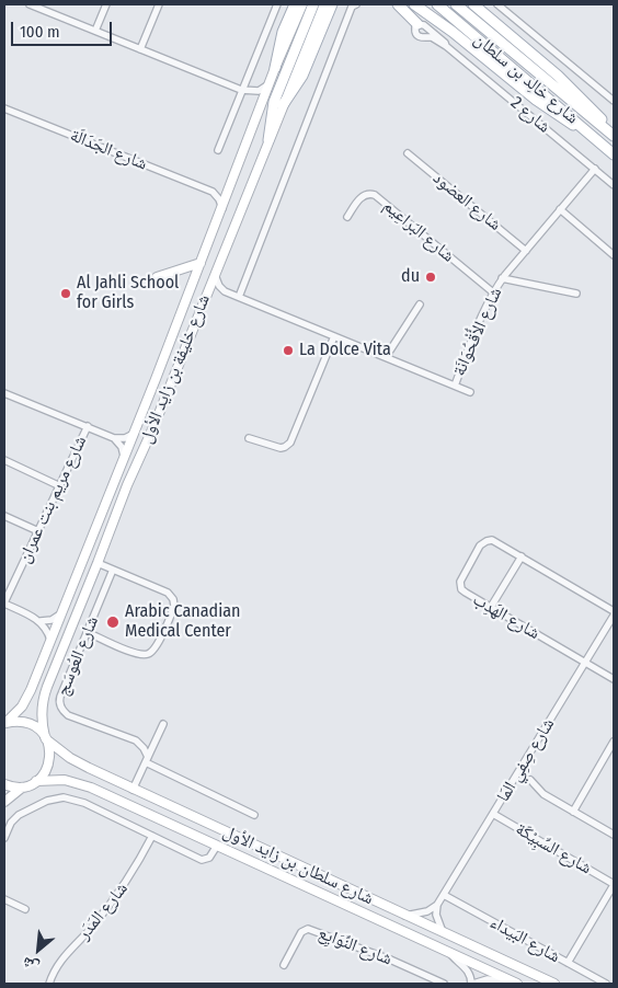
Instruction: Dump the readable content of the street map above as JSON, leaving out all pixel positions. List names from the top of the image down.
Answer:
{
  "streets": {
    "main road": ["شارع خالِد بن سلطان", "شارع خليفة بن زايد الأول", "شارع سلطان بن زايد الأول"],
    "street": [
      "شارع 2",
      "شارع الجَدَالَة",
      "شارع العضود",
      "شارع البَراعِيم",
      "شارع الأُقْحُوَانَة",
      "شارع مريم بنت عمران",
      "شارع الهَدِب",
      "شارع العُوسَج",
      "شارع صِفِي المَا",
      "شارع السِّبِيْكَة",
      "شارع المَدَر",
      "شارع البَيداء",
      "شارع النِّوَايِع"
    ]
  },
  "crossings": [
    ["شارع 2", "شارع الأُقْحُوَانَة"],
    ["شارع العضود", "شارع الأُقْحُوَانَة"],
    ["شارع البَراعِيم", "شارع الأُقْحُوَانَة"],
    ["شارع خليفة بن زايد الأول", "شارع سلطان بن زايد الأول"],
    ["شارع الهَدِب", "شارع صِفِي المَا"],
    ["شارع صِفِي المَا", "شارع السِّبِيْكَة"],
    ["شارع صِفِي المَا", "شارع البَيداء"]
  ],
  "places": [
    "du",
    "Al Jahli School for Girls",
    "La Dolce Vita",
    "Arabic Canadian Medical Center"
  ],
  "scale_bar": "100 m",
  "north": "bottom left"
}
